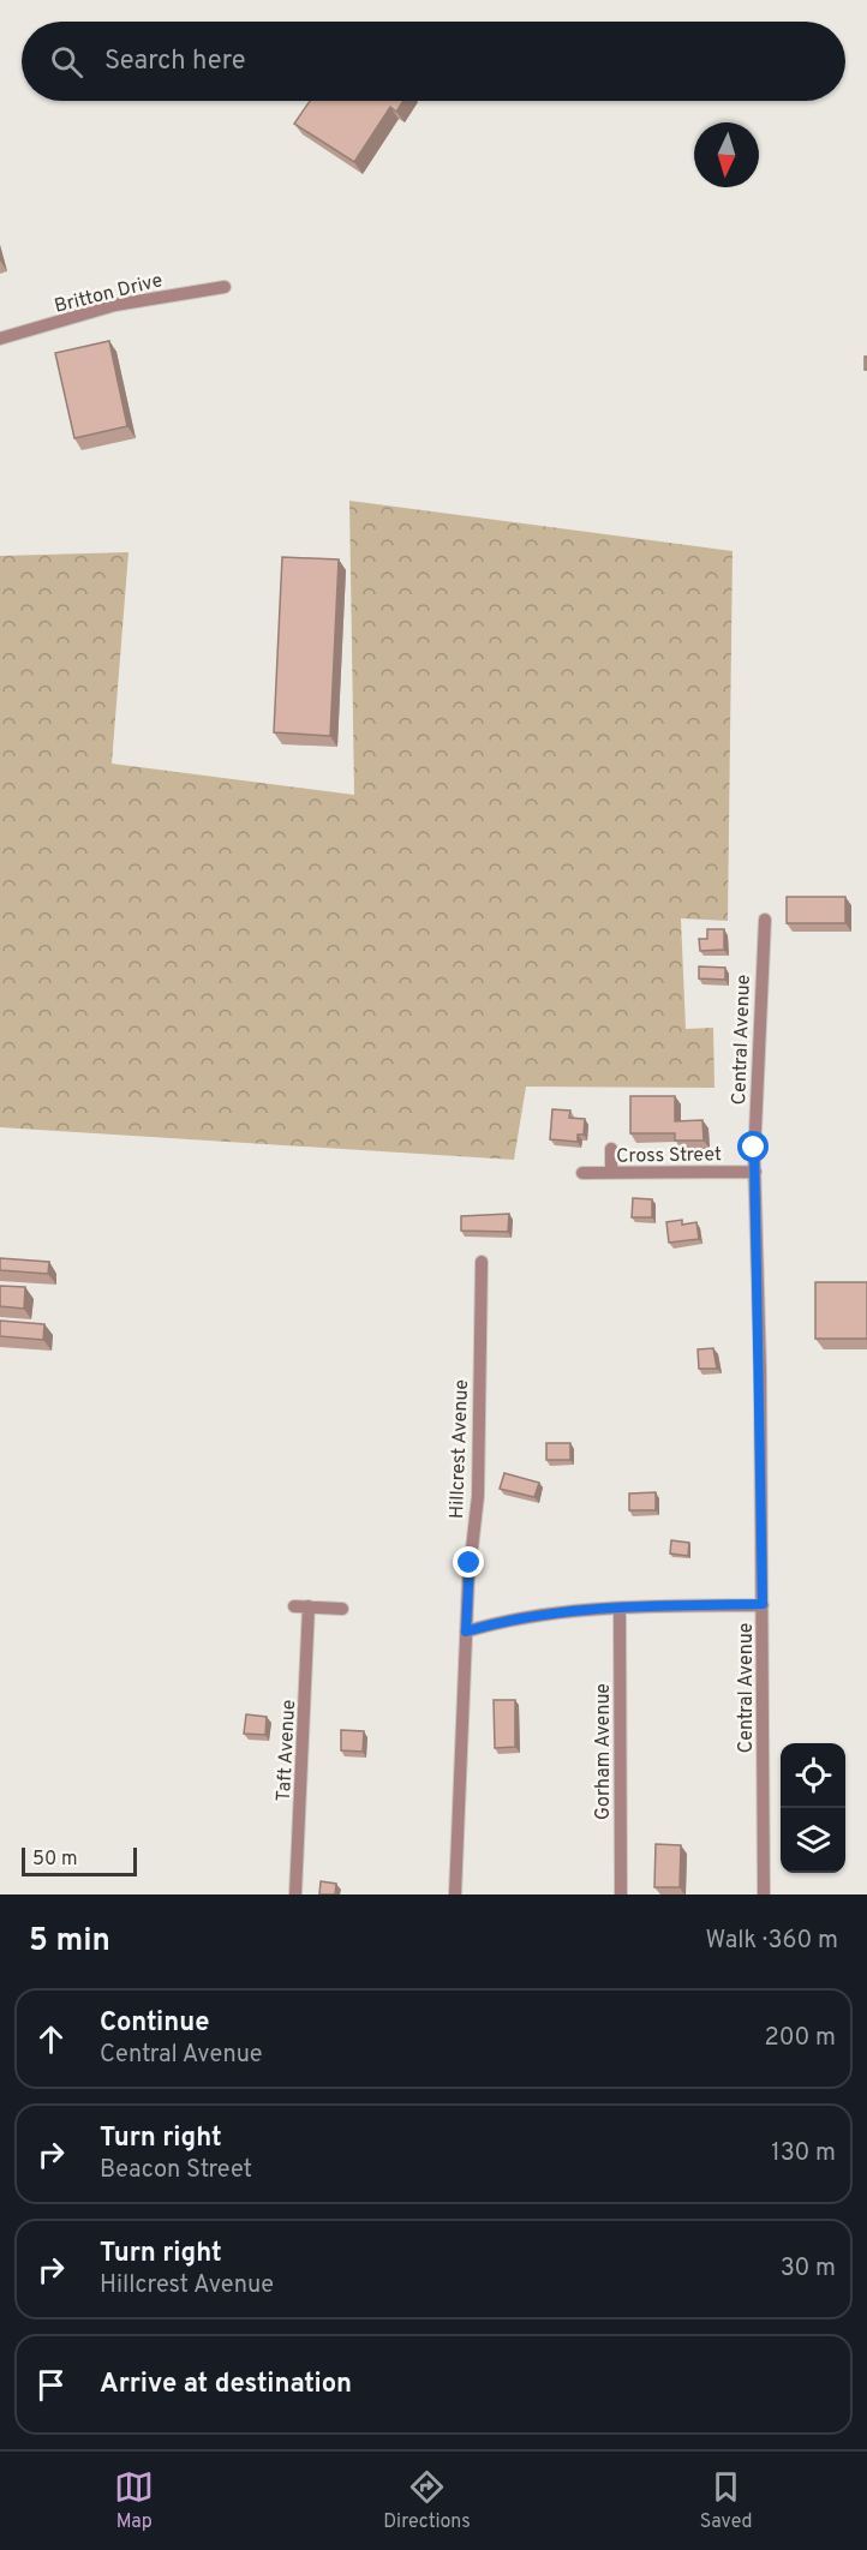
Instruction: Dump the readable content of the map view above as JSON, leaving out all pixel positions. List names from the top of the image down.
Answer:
{
  "streets": {
    "street": [
      "Britton Drive",
      "Central Avenue",
      "Cross Street",
      "Hillcrest Avenue",
      "Taft Avenue",
      "Gorham Avenue"
    ]
  },
  "crossings": [
    ["Central Avenue", "Cross Street"]
  ],
  "scale_bar": "50 m",
  "north": "bottom",
  "page": {
    "search": "Search here",
    "scale": "50 m",
    "heading": ["5 min", "Walk · 360 m"],
    "list": [
      ["Continue", "Central Avenue", "200 m"],
      ["Turn right", "Beacon Street", "130 m"],
      ["Turn right", "Hillcrest Avenue", "30 m"],
      "Arrive at destination"
    ],
    "nav": ["Map", "Directions", "Saved"]
  }
}
